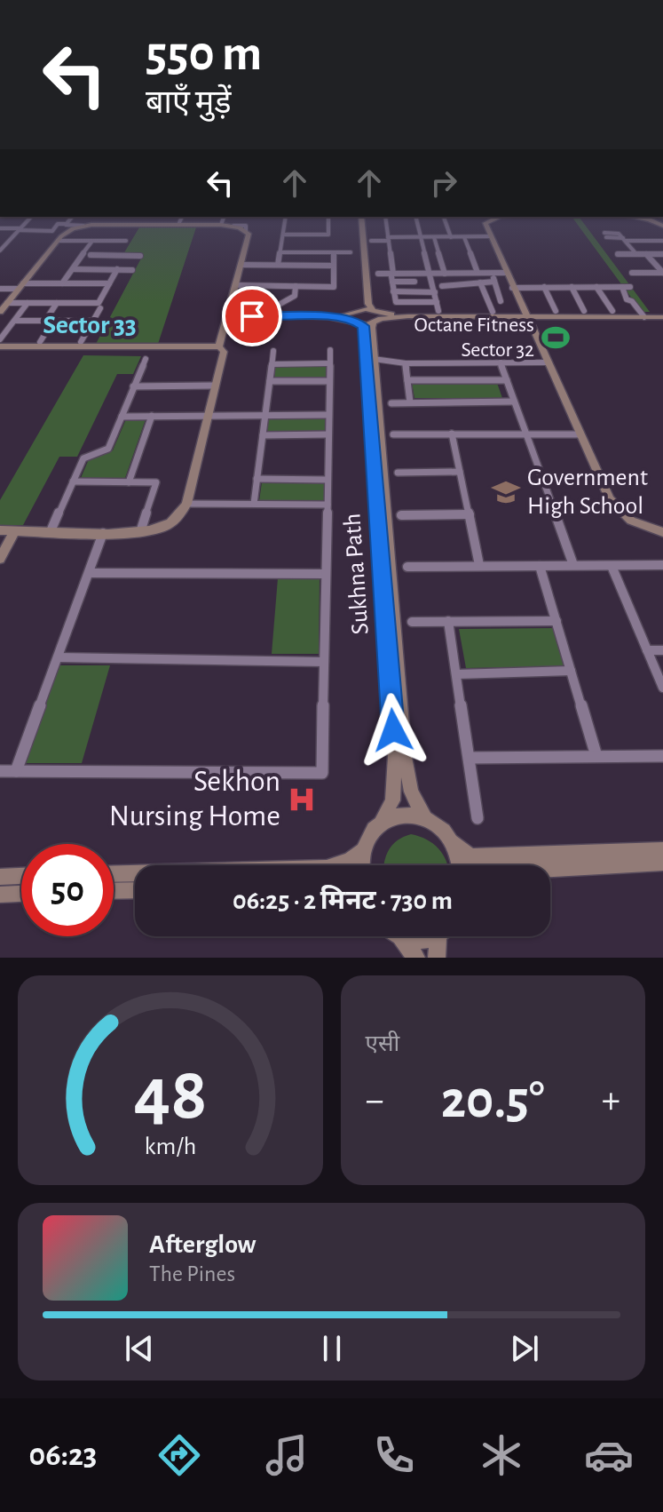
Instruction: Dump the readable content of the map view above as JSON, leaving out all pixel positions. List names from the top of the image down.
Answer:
{
  "streets": {
    "street": ["Sukhna Path"]
  },
  "districts": ["Sector 33"],
  "places": {
    "sports": ["Octane Fitness Sector 32"],
    "school or university": ["Government High School"],
    "hospital": ["Sekhon Nursing Home"]
  },
  "page": {
    "turn": ["550 m", "बाएँ मुड़ें"],
    "limit": "50",
    "trip": "06:25 · 2 मिनट · 730 m",
    "tile": "एसी",
    "heat": ["−", "20.5°", "+"],
    "song": ["Afterglow", "The Pines"],
    "tabs": "06:23",
    "gauge": ["48", "km/h"]
  }
}
